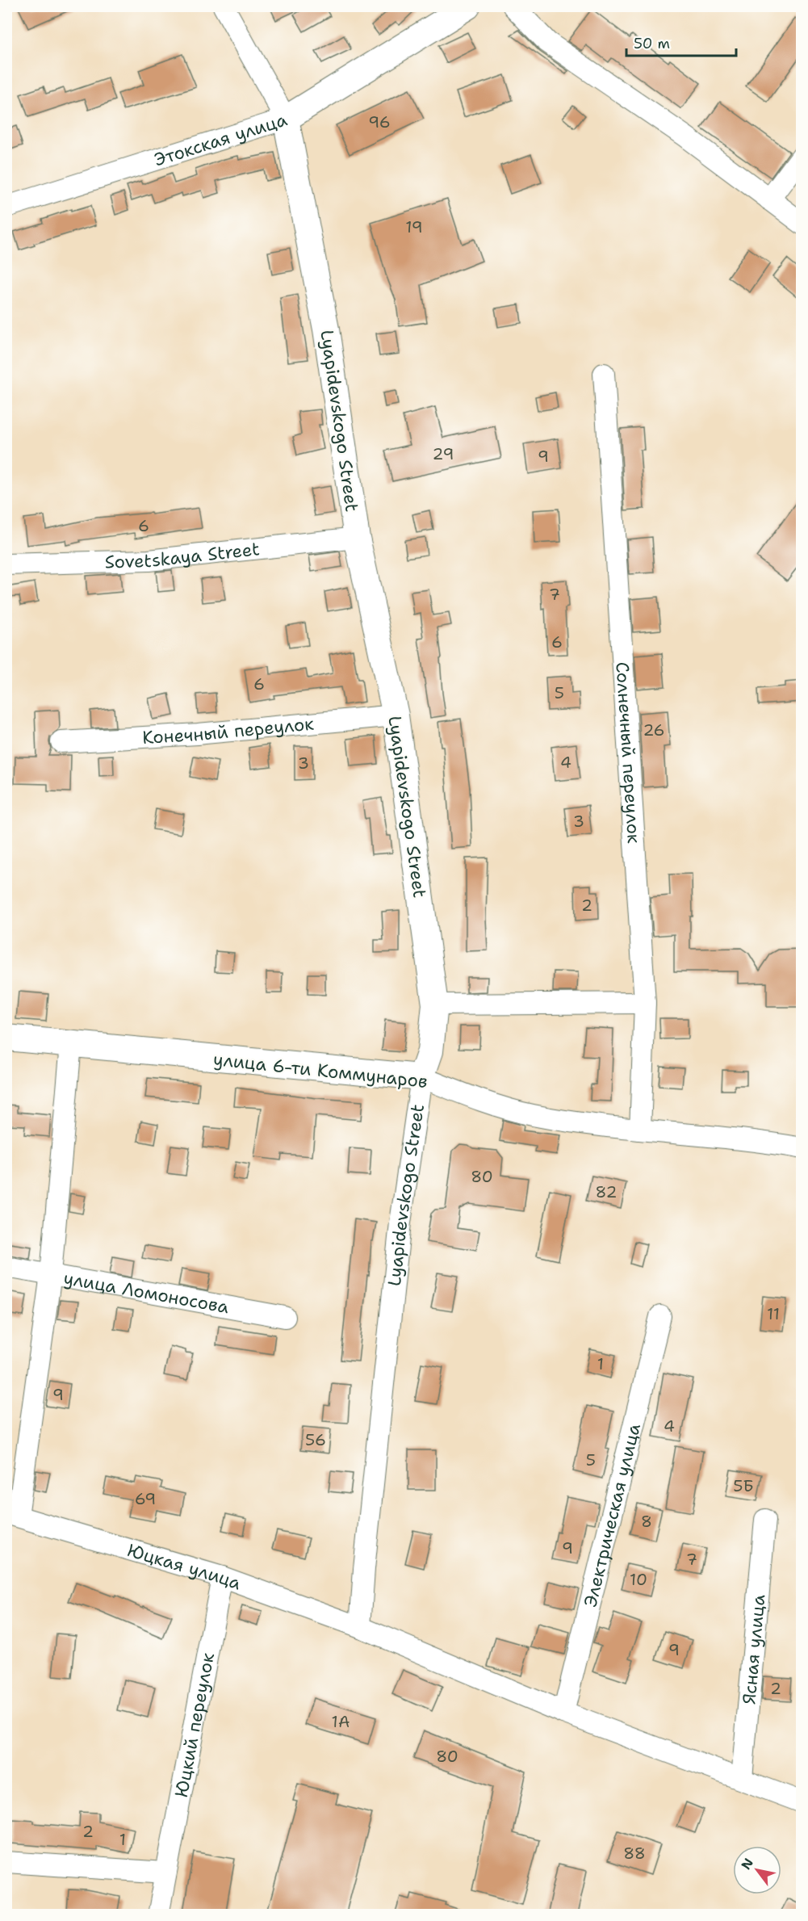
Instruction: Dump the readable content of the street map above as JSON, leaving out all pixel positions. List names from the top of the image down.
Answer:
{
  "streets": {
    "main road": ["Этокская улица", "Lyapidevskogo Street", "улица 6-ти Коммунаров"],
    "street": [
      "Sovetskaya Street",
      "Конечный переулок",
      "Солнечный переулок",
      "улица Ломоносова",
      "Электрическая улица",
      "Юцкая улица",
      "Ясная улица",
      "Юцкий переулок"
    ]
  },
  "crossings": [
    ["Этокская улица", "Lyapidevskogo Street"],
    ["Lyapidevskogo Street", "Sovetskaya Street"],
    ["Lyapidevskogo Street", "Конечный переулок"],
    ["Lyapidevskogo Street", "улица 6-ти Коммунаров"],
    ["Lyapidevskogo Street", "Юцкая улица"],
    ["Солнечный переулок", "улица 6-ти Коммунаров"],
    ["Электрическая улица", "Юцкая улица"],
    ["Юцкая улица", "Ясная улица"],
    ["Юцкая улица", "Юцкий переулок"]
  ],
  "house_numbers": [
    "96",
    "19",
    "29",
    "9",
    "6",
    "7",
    "6",
    "6",
    "5",
    "26",
    "4",
    "3",
    "3",
    "2",
    "80",
    "82",
    "11",
    "1",
    "9",
    "4",
    "56",
    "5",
    "5Б",
    "69",
    "8",
    "9",
    "7",
    "10",
    "9",
    "2",
    "1А",
    "80",
    "2",
    "1",
    "88"
  ],
  "scale_bar": "50 m",
  "north": "top left"
}
